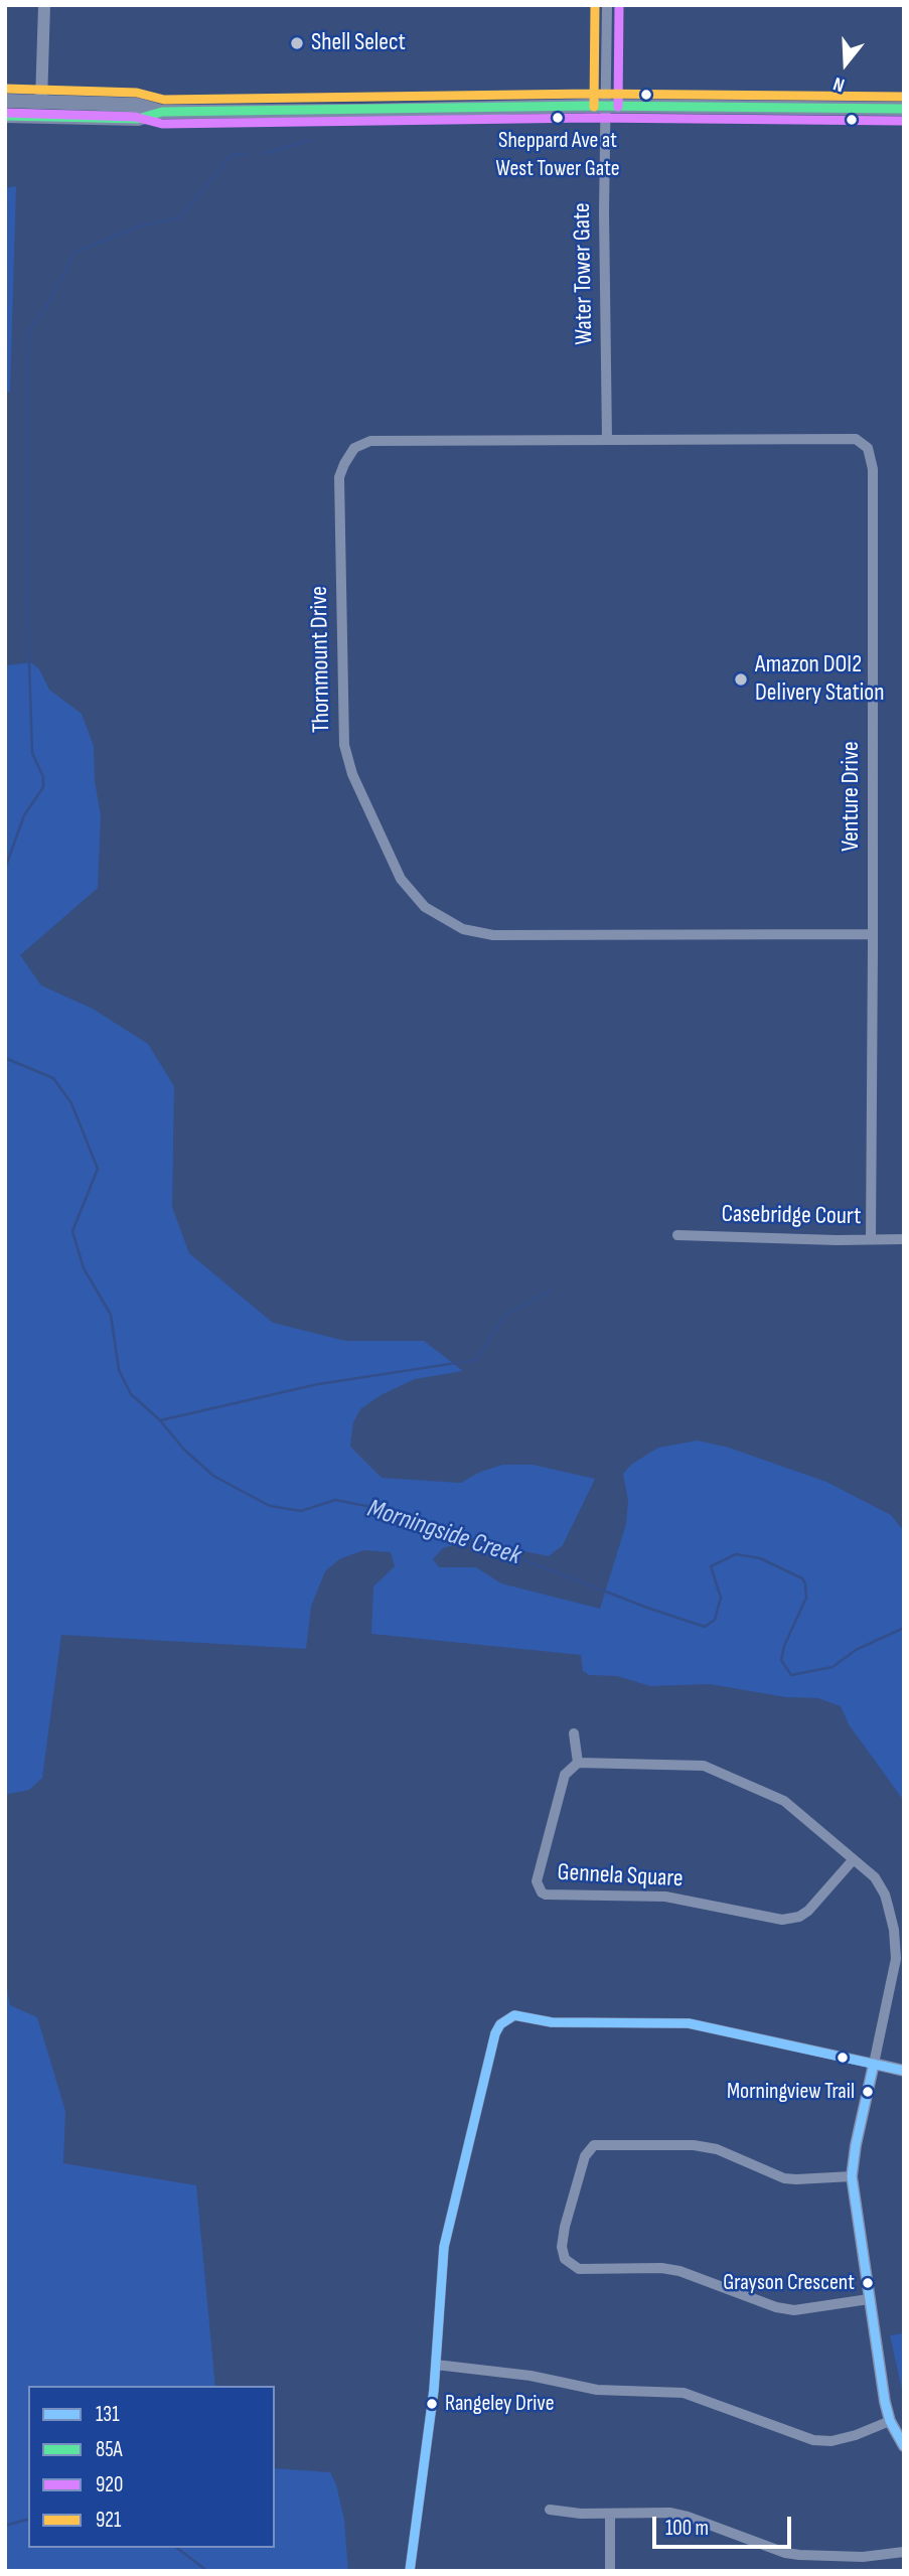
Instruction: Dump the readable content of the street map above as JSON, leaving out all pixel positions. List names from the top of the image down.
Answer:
{
  "streets": {
    "street": [
      "Water Tower Gate",
      "Thornmount Drive",
      "Venture Drive",
      "Casebridge Court",
      "Gennela Square"
    ]
  },
  "crossings": [
    ["Water Tower Gate", "Thornmount Drive"],
    ["Water Tower Gate", "Venture Drive"],
    ["Thornmount Drive", "Venture Drive"],
    ["Venture Drive", "Casebridge Court"]
  ],
  "water": ["Morningside Creek"],
  "places": [
    "Shell Select",
    "Sheppard Ave at West Tower Gate",
    "Amazon DOI2 Delivery Station",
    "Morningview Trail",
    "Grayson Crescent",
    "Rangeley Drive"
  ],
  "lines": [
    "transit line 920",
    "transit line 921",
    "transit line 85A",
    "transit line 131"
  ],
  "legend": [
    "131",
    "85A",
    "920",
    "921"
  ],
  "scale_bar": "100 m",
  "north": "bottom"
}
